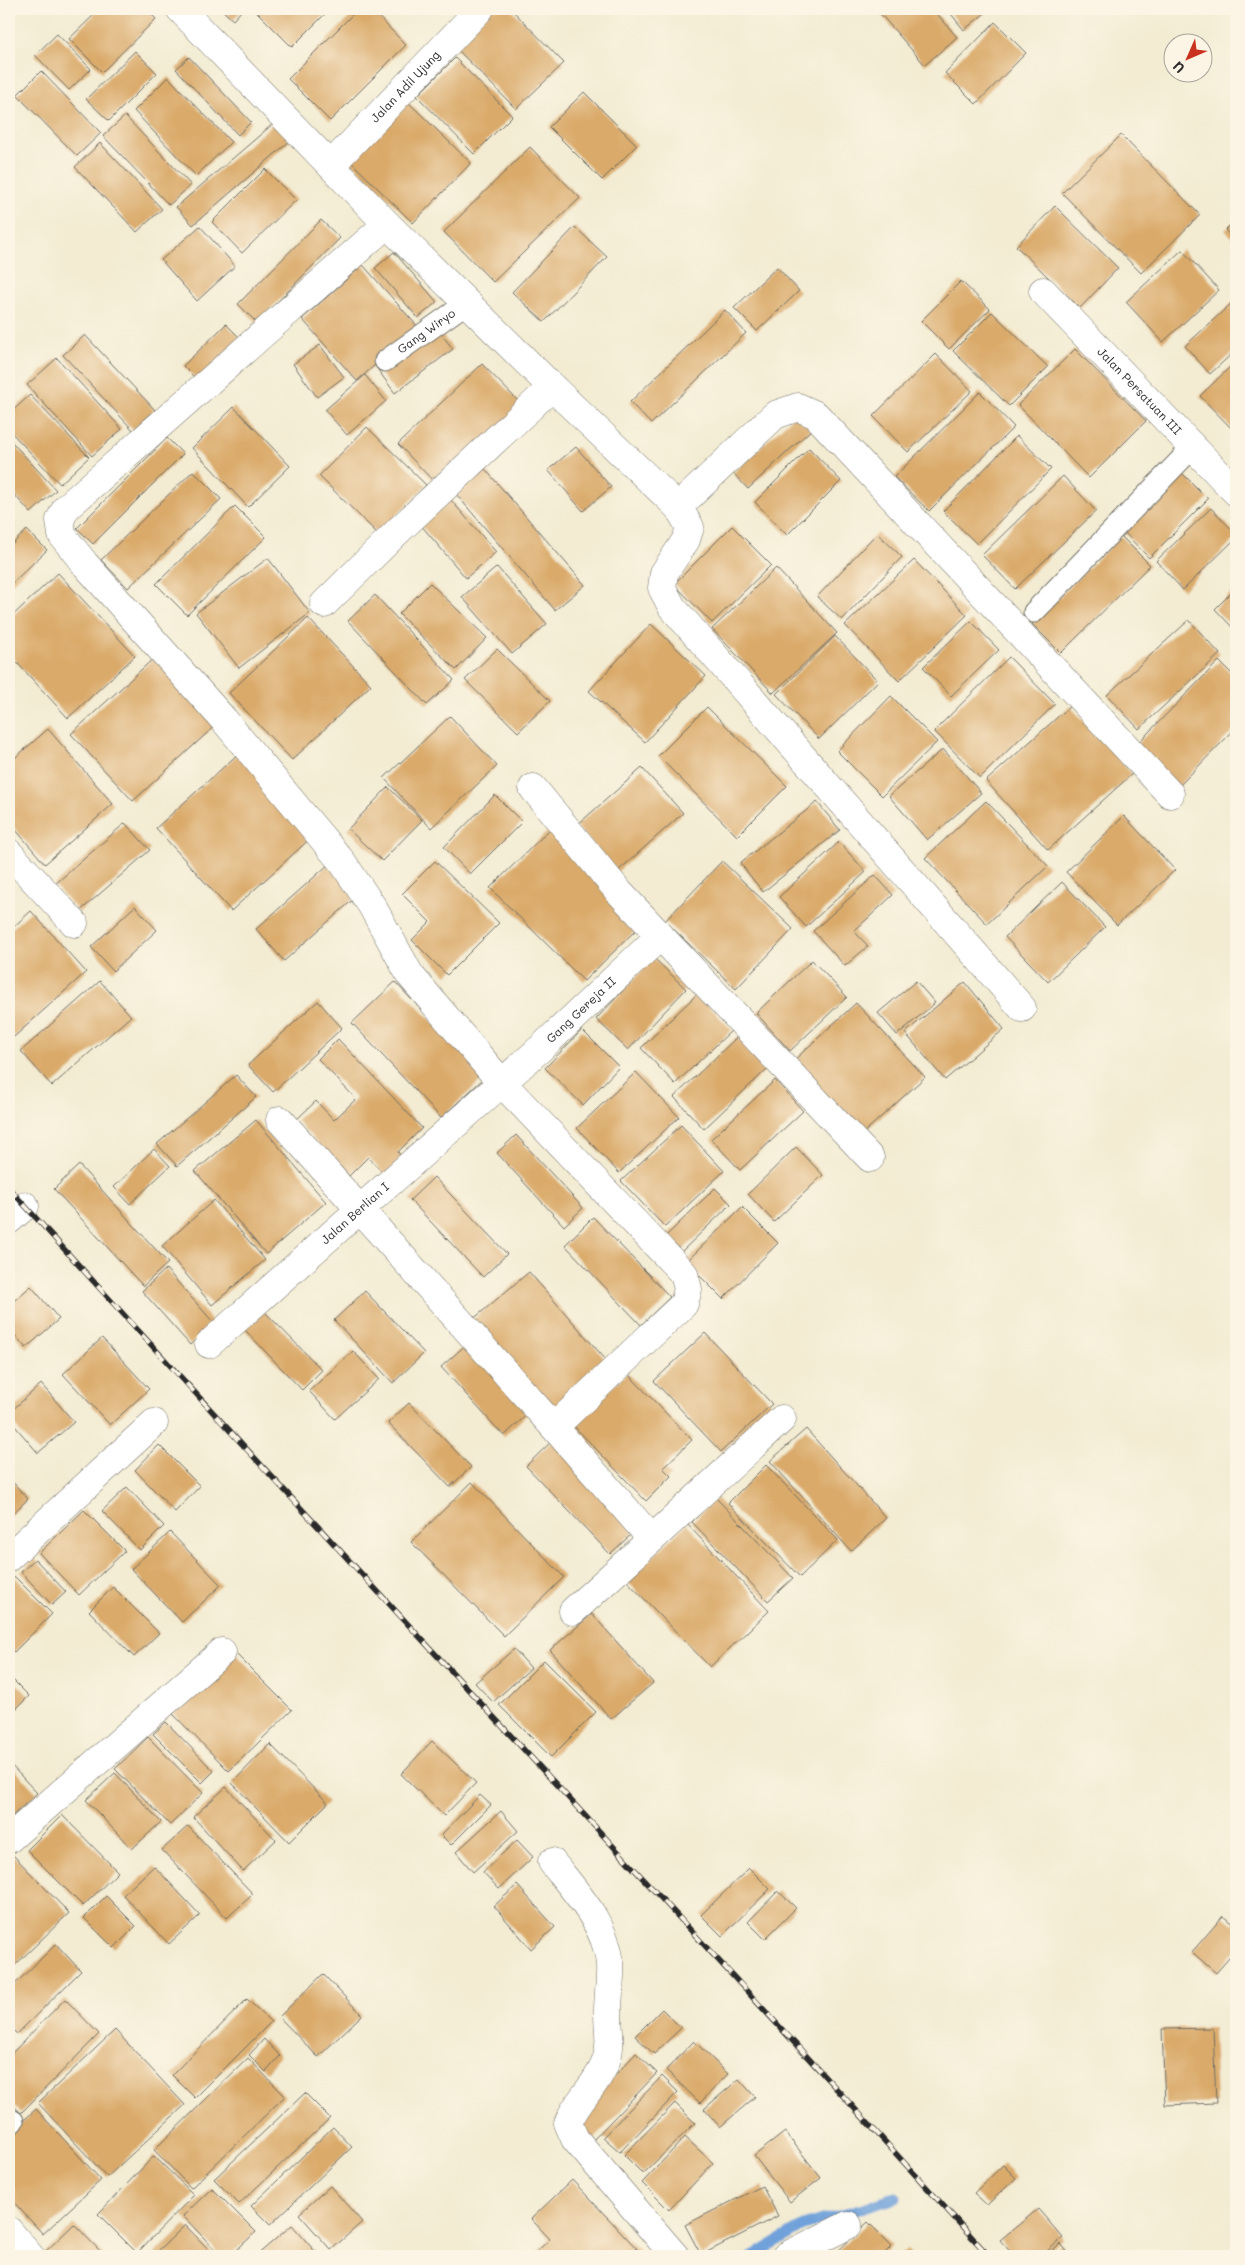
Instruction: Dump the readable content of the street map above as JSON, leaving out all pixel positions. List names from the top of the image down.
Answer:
{
  "streets": {
    "street": [
      "Jalan Adil Ujung",
      "Jalan Persatuan III",
      "Gang Gereja II",
      "Jalan Berlian I"
    ],
    "lane": ["Gang Wiryo"]
  },
  "crossings": [
    ["Gang Gereja II", "Jalan Berlian I"]
  ],
  "north": "bottom left"
}
